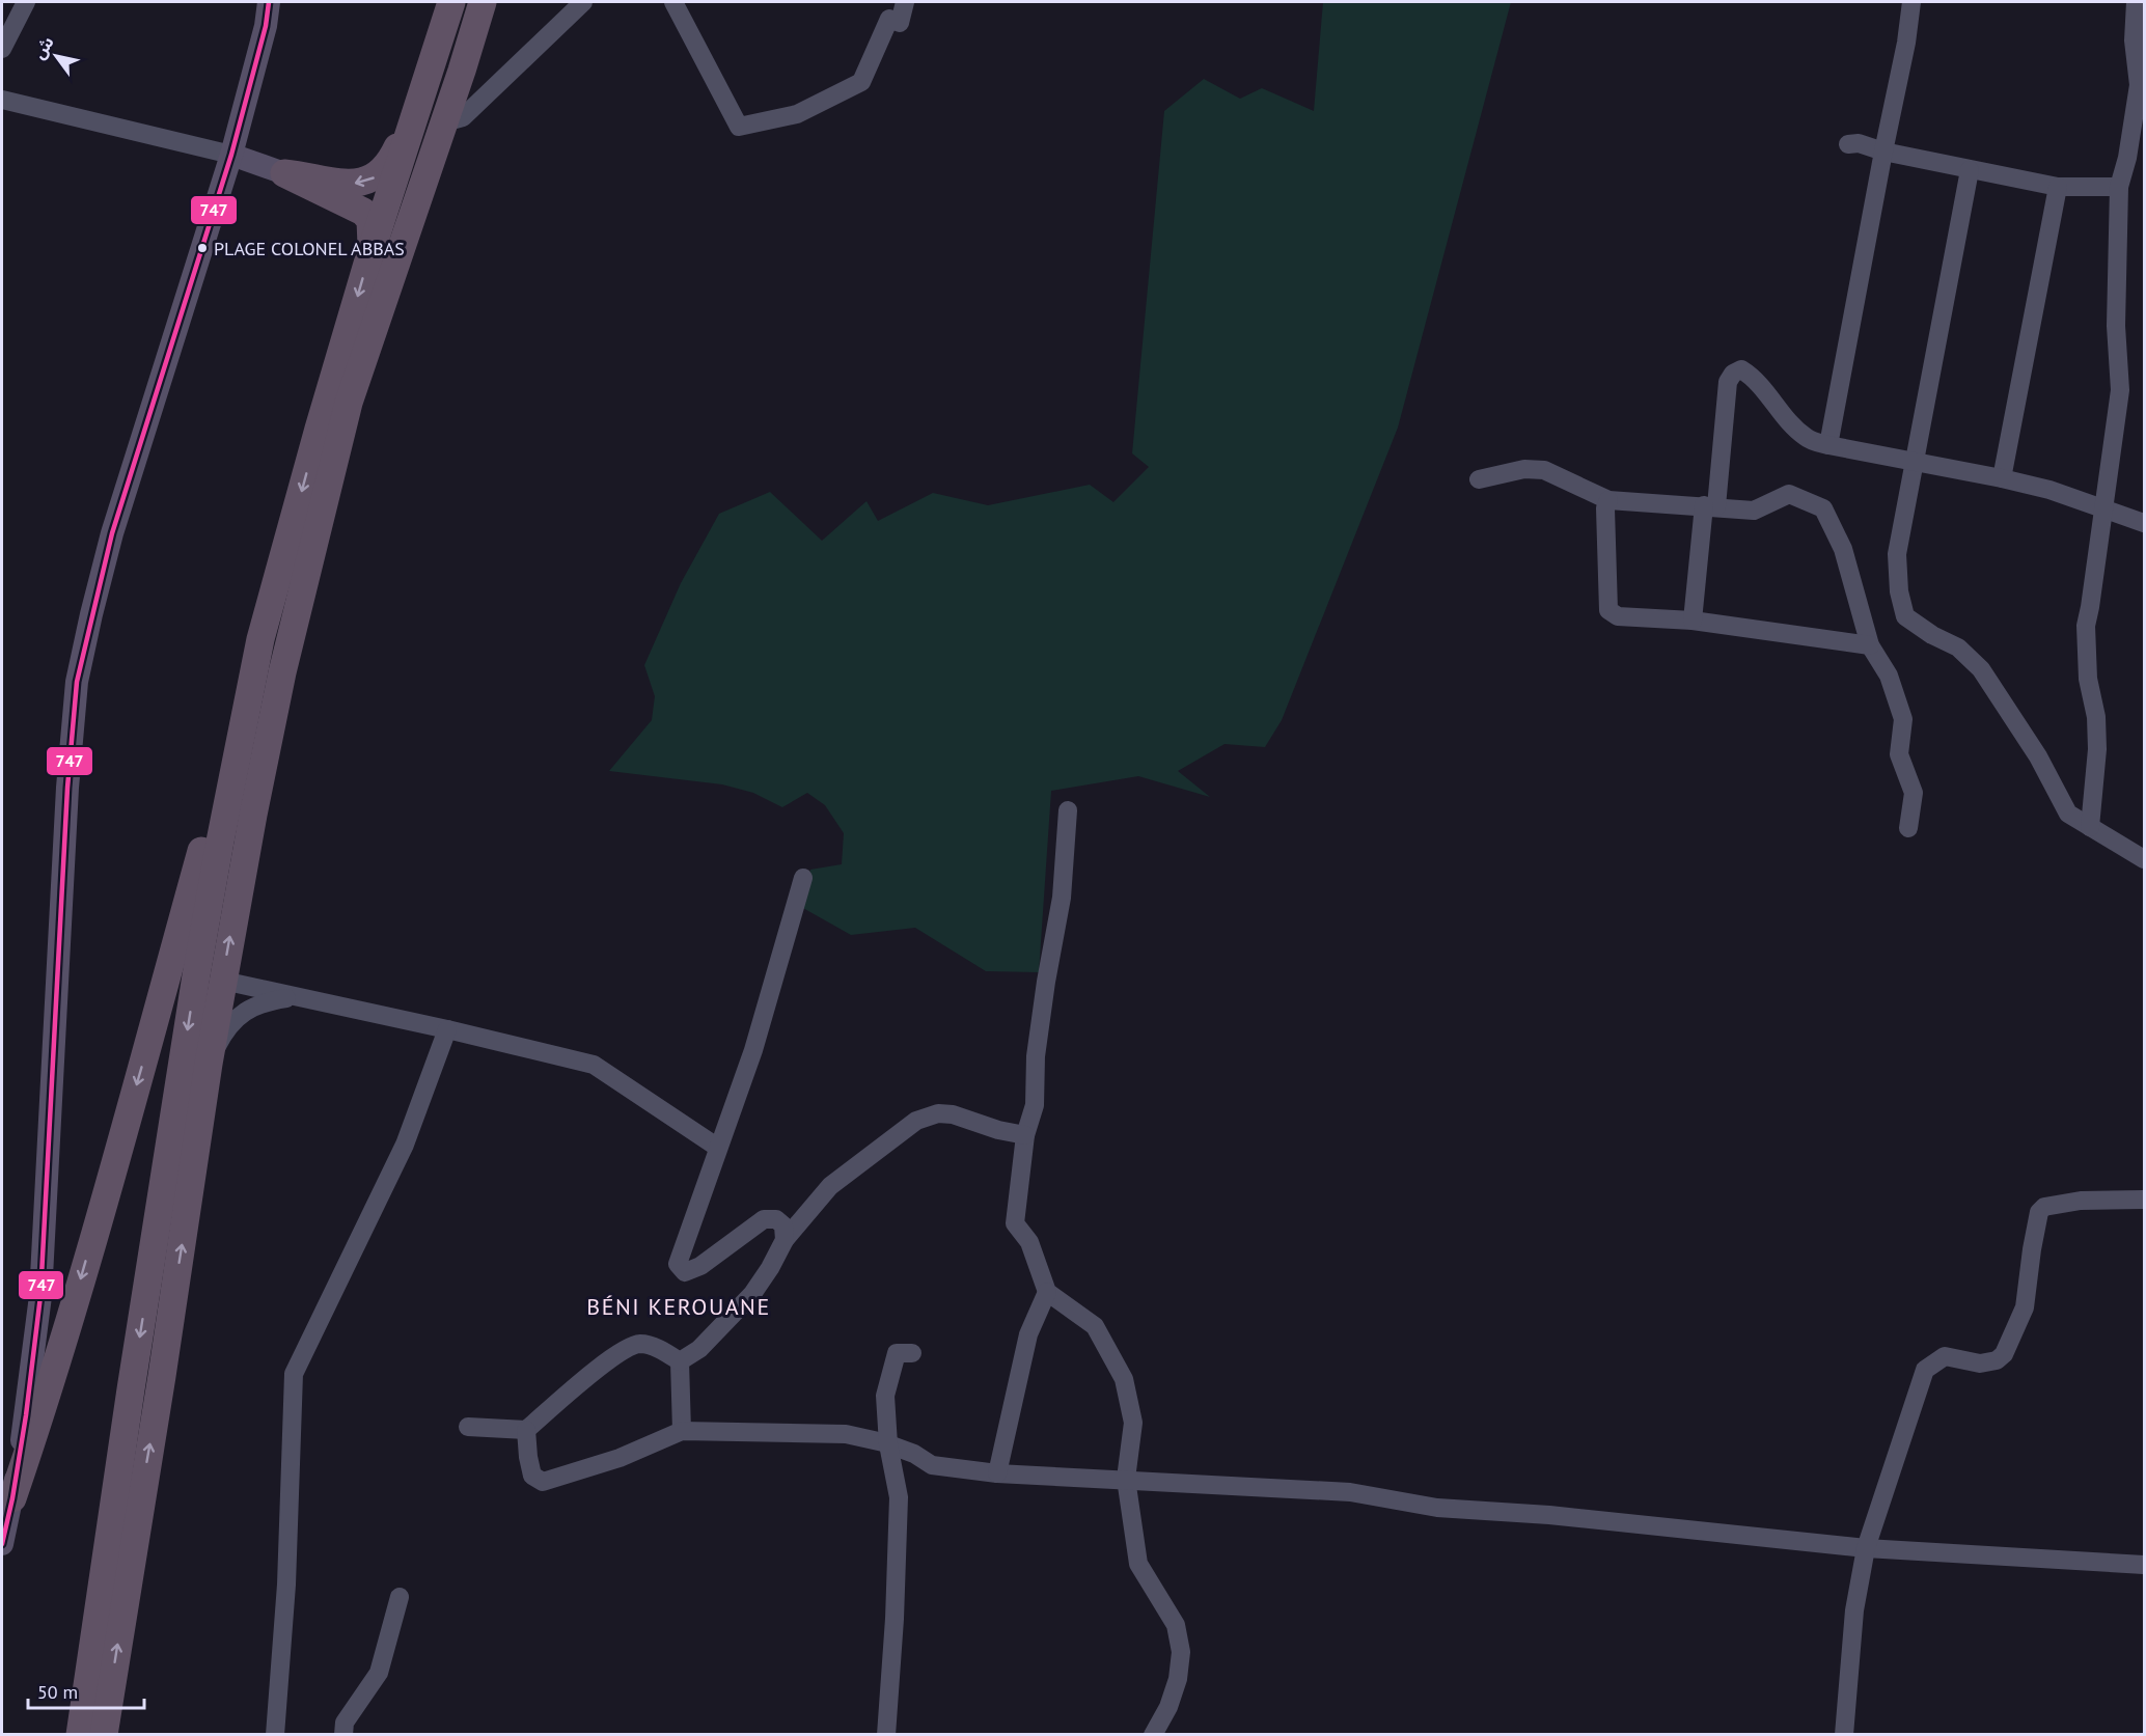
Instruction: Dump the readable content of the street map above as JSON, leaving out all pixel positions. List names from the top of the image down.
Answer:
{
  "districts": ["BÉNI KEROUANE"],
  "places": ["PLAGE COLONEL ABBAS"],
  "lines": ["transit line 747"],
  "scale_bar": "50 m",
  "north": "top left"
}
